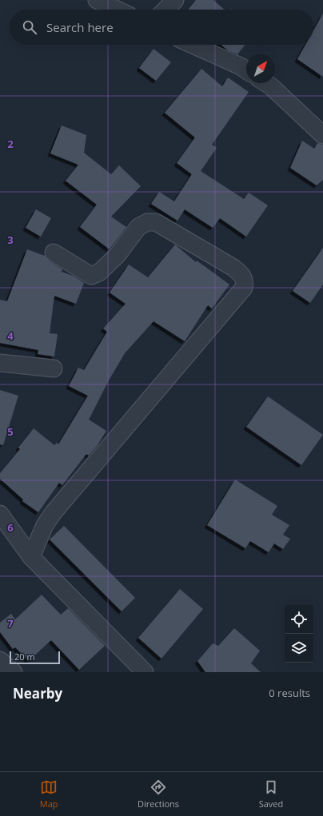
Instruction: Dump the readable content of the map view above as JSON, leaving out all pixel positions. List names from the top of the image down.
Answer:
{
  "scale_bar": "20 m",
  "north": "top right",
  "page": {
    "search": "Search here",
    "scale": "20 m",
    "heading": ["Nearby", "0 results"],
    "nav": ["Map", "Directions", "Saved"]
  },
  "grid": {
    "rows": [
      "2",
      "3",
      "4",
      "5",
      "6",
      "7"
    ]
  }
}
